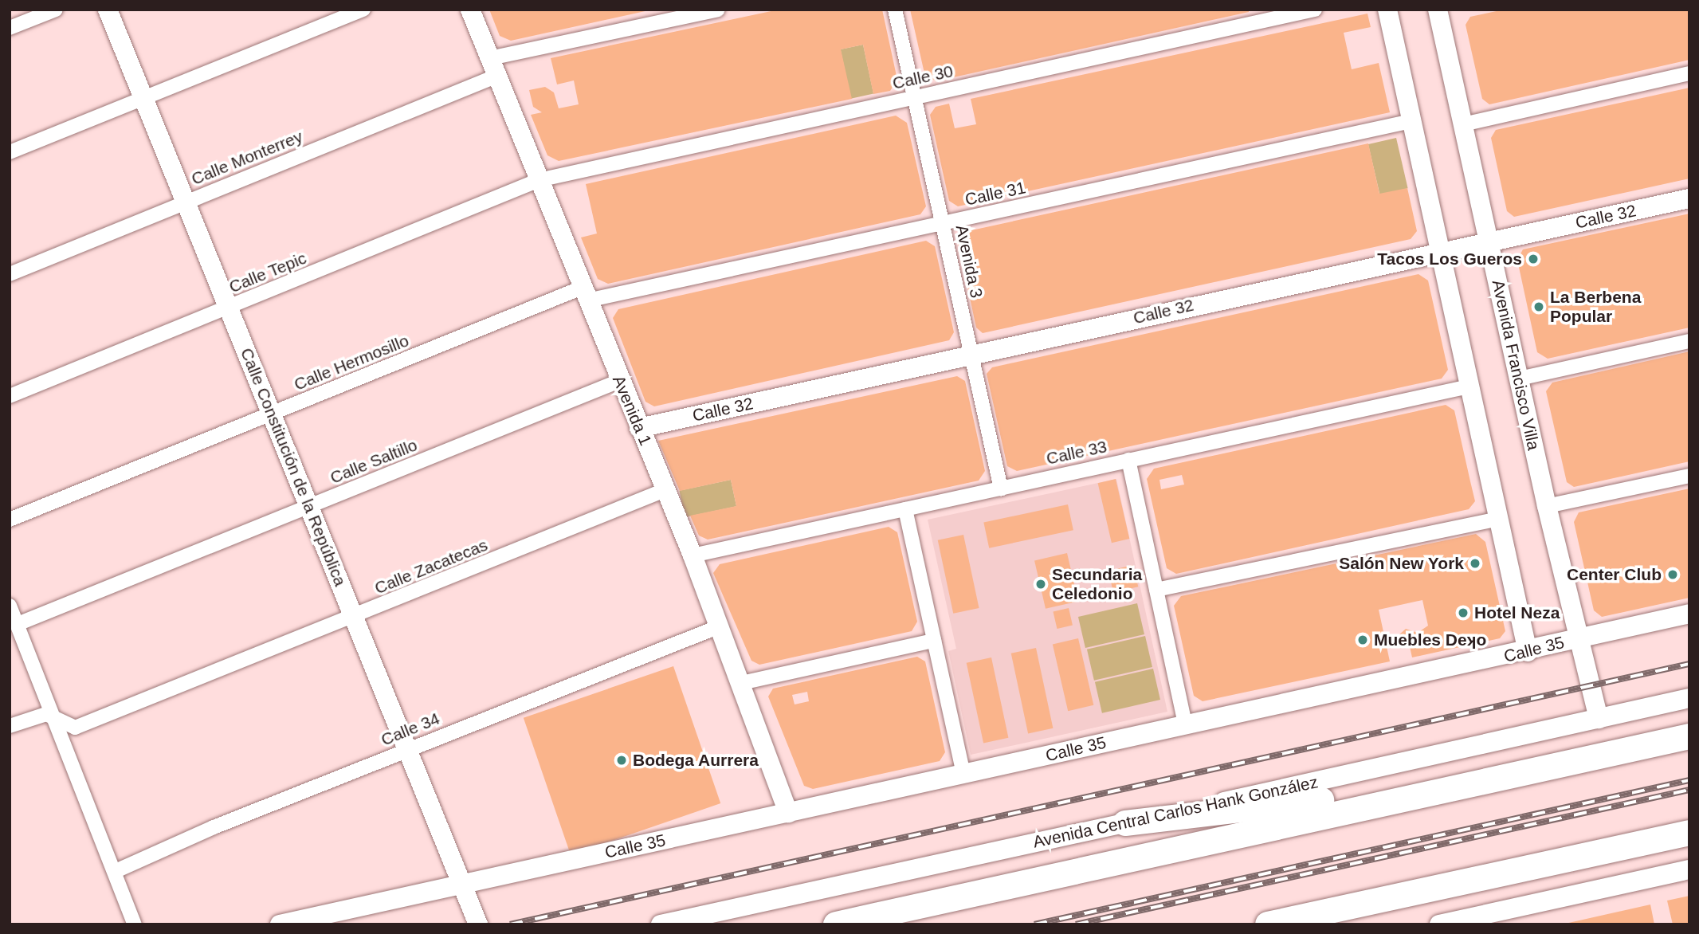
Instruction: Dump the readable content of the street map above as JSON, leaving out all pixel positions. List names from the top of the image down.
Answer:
{
  "streets": {
    "highway": ["Avenida Central Carlos Hank González"],
    "street": [
      "Calle 30",
      "Calle Monterrey",
      "Calle 31",
      "Calle 32",
      "Avenida 3",
      "Calle Tepic",
      "Calle Hermosillo",
      "Avenida Francisco Villa",
      "Avenida 1",
      "Calle 33",
      "Calle Saltillo",
      "Calle Constitución de la República",
      "Calle Zacatecas",
      "Calle 35",
      "Calle 34"
    ]
  },
  "crossings": [
    ["Calle 30", "Avenida 3"],
    ["Calle 30", "Calle Tepic"],
    ["Calle 30", "Avenida 1"],
    ["Calle Monterrey", "Avenida 1"],
    ["Calle Monterrey", "Calle Constitución de la República"],
    ["Calle 31", "Avenida 3"],
    ["Calle 31", "Calle Hermosillo"],
    ["Calle 31", "Avenida 1"],
    ["Calle 32", "Avenida 3"],
    ["Calle 32", "Avenida Francisco Villa"],
    ["Calle 32", "Avenida 1"],
    ["Avenida 3", "Calle 33"],
    ["Calle Tepic", "Avenida 1"],
    ["Calle Tepic", "Calle Constitución de la República"],
    ["Calle Hermosillo", "Avenida 1"],
    ["Calle Hermosillo", "Calle Constitución de la República"],
    ["Avenida Francisco Villa", "Calle 35"],
    ["Avenida Francisco Villa", "Avenida Central Carlos Hank González"],
    ["Avenida 1", "Calle 33"],
    ["Avenida 1", "Calle Saltillo"],
    ["Avenida 1", "Calle Zacatecas"],
    ["Avenida 1", "Calle 35"],
    ["Avenida 1", "Calle 34"],
    ["Calle Saltillo", "Calle Constitución de la República"],
    ["Calle Constitución de la República", "Calle Zacatecas"],
    ["Calle Constitución de la República", "Calle 35"],
    ["Calle Constitución de la República", "Calle 34"]
  ],
  "places": [
    "Tacos Los Gueros",
    "La Berbena Popular",
    "Salón New York",
    "Center Club",
    "Secundaria Celedonio",
    "Hotel Neza",
    "Muebles Deʞo",
    "Bodega Aurrera"
  ]
}
